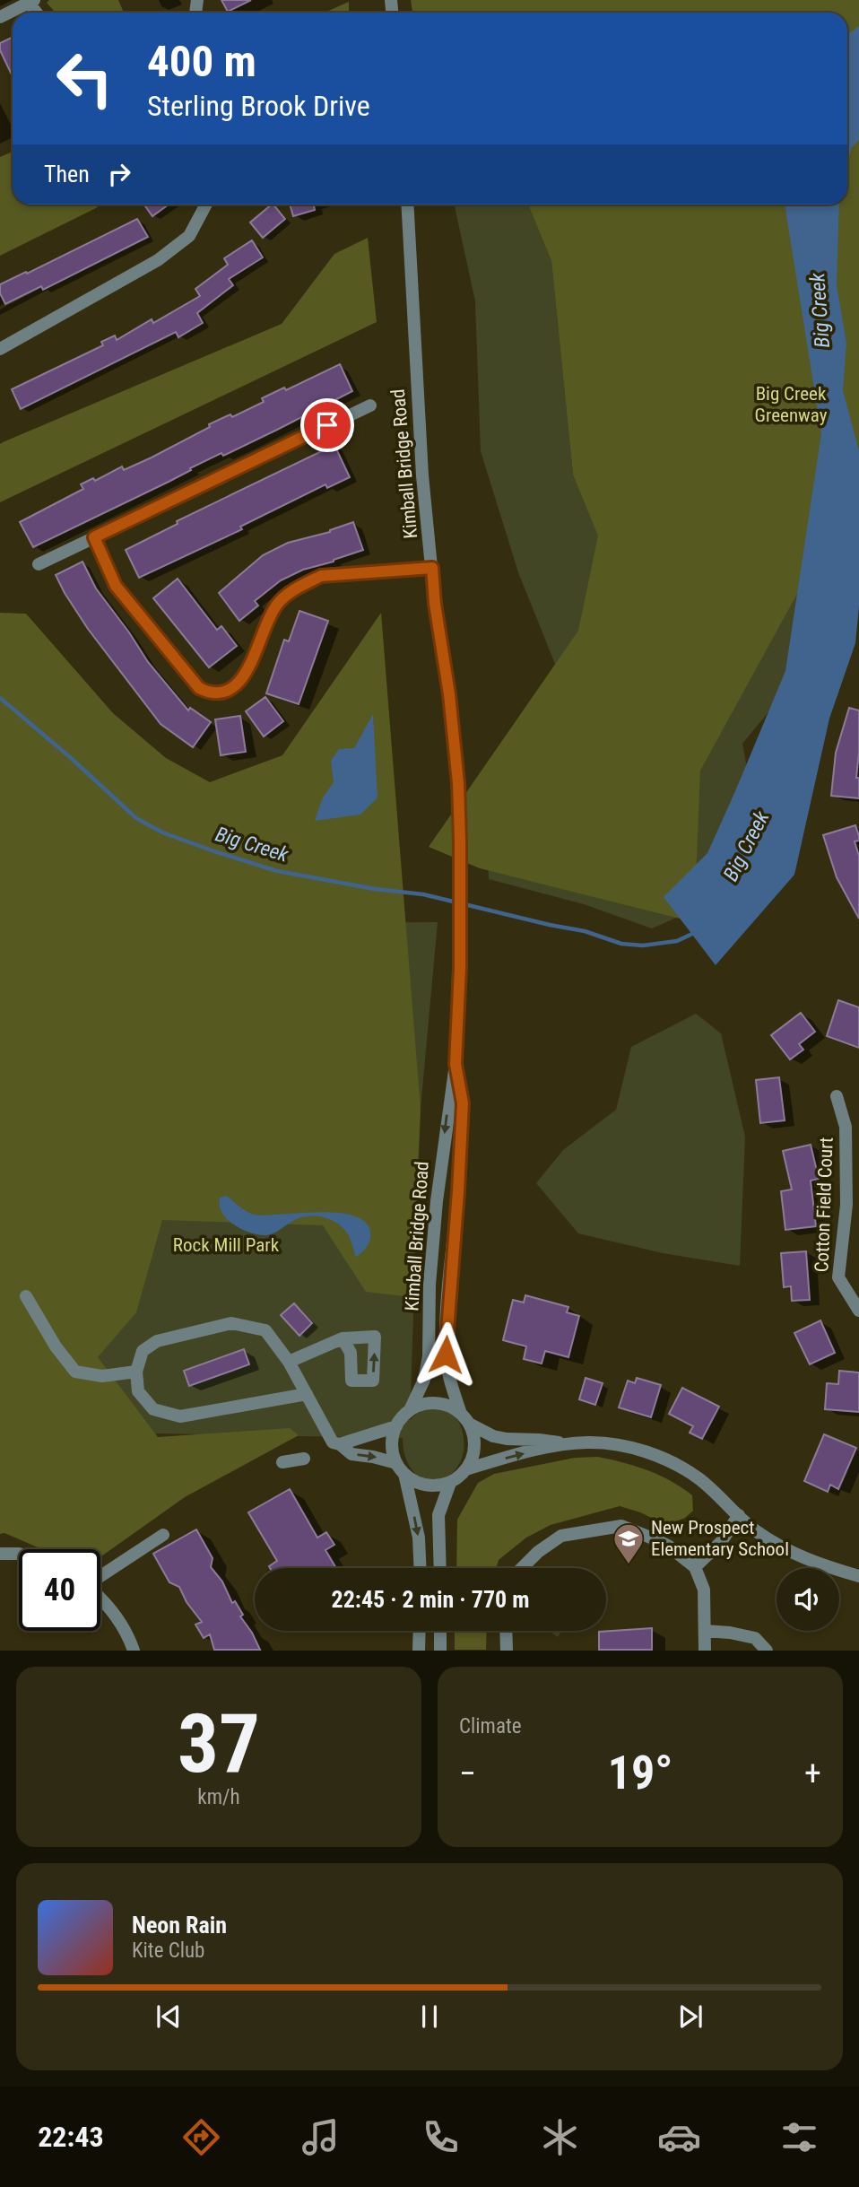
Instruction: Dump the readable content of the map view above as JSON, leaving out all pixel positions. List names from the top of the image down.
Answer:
{
  "streets": {
    "street": ["Kimball Bridge Road", "Cotton Field Court"]
  },
  "water": ["Big Creek"],
  "parks": ["Big Creek Greenway", "Rock Mill Park"],
  "places": {
    "school or university": ["New Prospect Elementary School"]
  },
  "page": {
    "turn": ["400 m", "Sterling Brook Drive"],
    "then": "Then",
    "limit": "40",
    "trip": "22:45 · 2 min · 770 m",
    "tile": [
      ["37", "km/h"],
      "Climate"
    ],
    "heat": ["−", "19°", "+"],
    "song": ["Neon Rain", "Kite Club"],
    "tabs": "22:43"
  }
}
